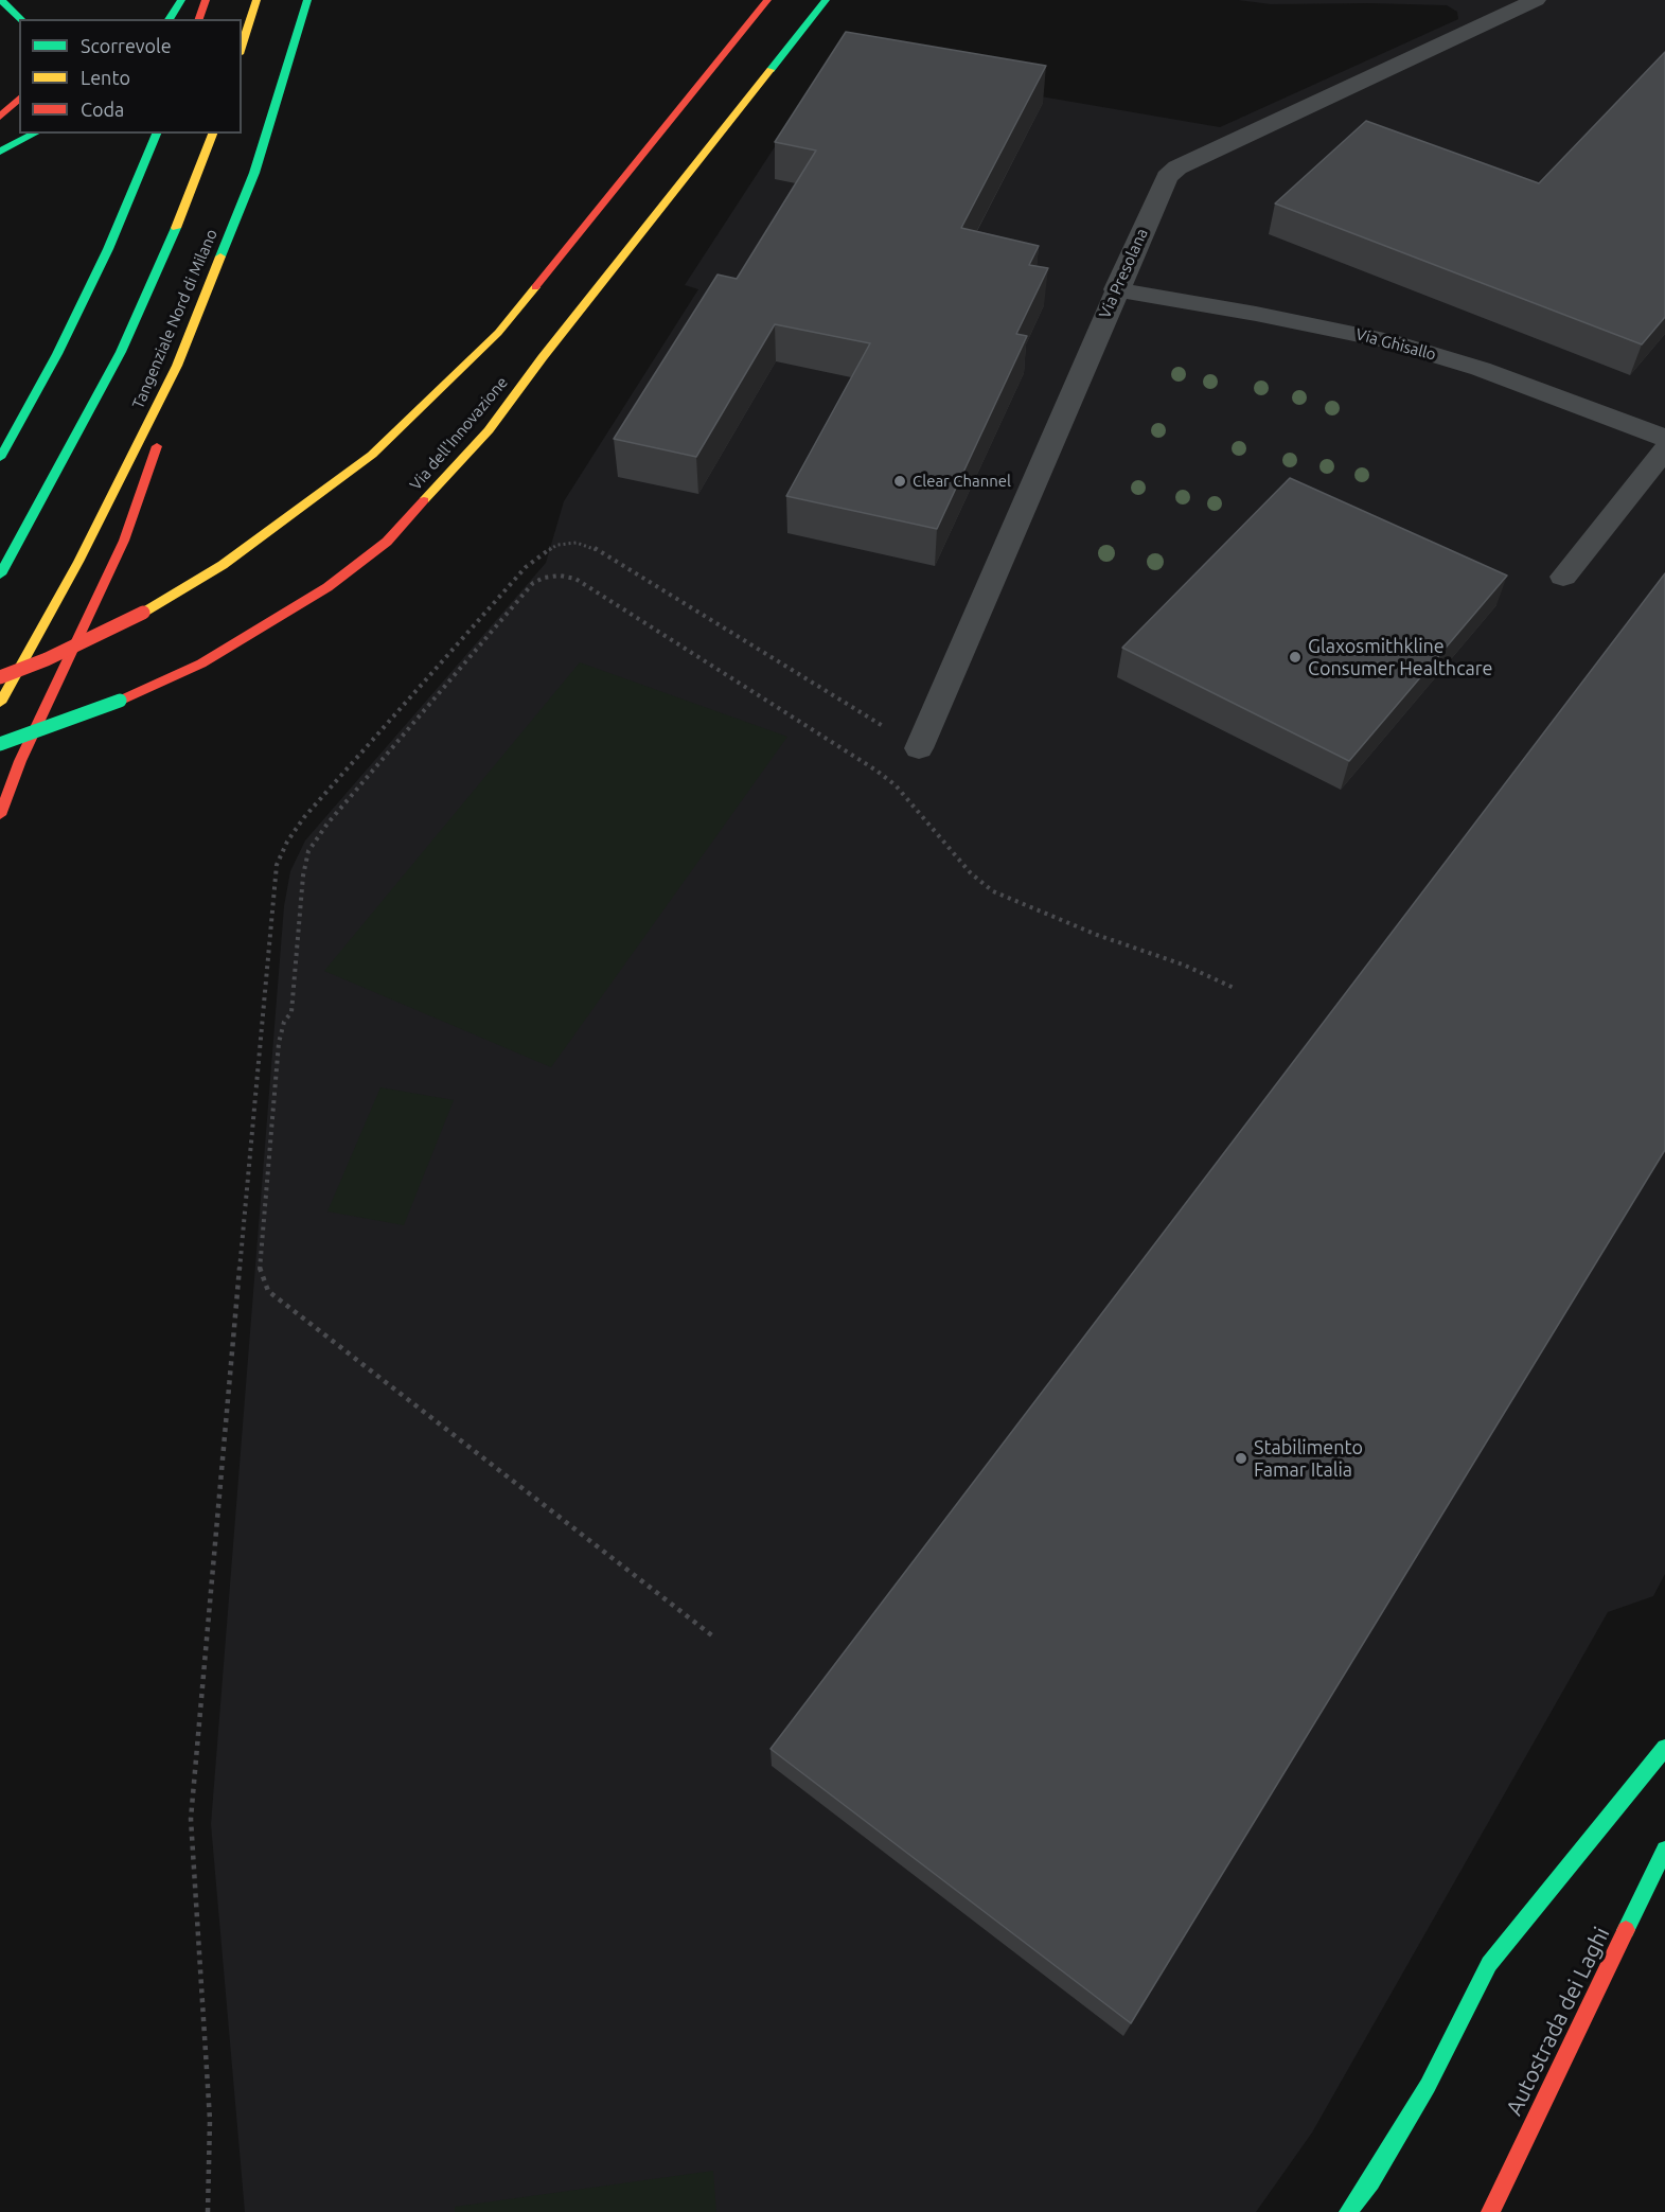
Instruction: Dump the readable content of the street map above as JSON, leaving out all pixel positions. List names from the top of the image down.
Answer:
{
  "streets": {
    "main road": ["Tangenziale Nord di Milano", "Via dell'Innovazione", "Autostrada dei Laghi"],
    "street": ["Via Presolana", "Via Ghisallo"]
  },
  "crossings": [
    ["Via Presolana", "Via Ghisallo"]
  ],
  "places": ["Clear Channel", "Glaxosmithkline Consumer Healthcare", "Stabilimento Famar Italia"],
  "legend": ["Scorrevole", "Lento", "Coda"]
}
